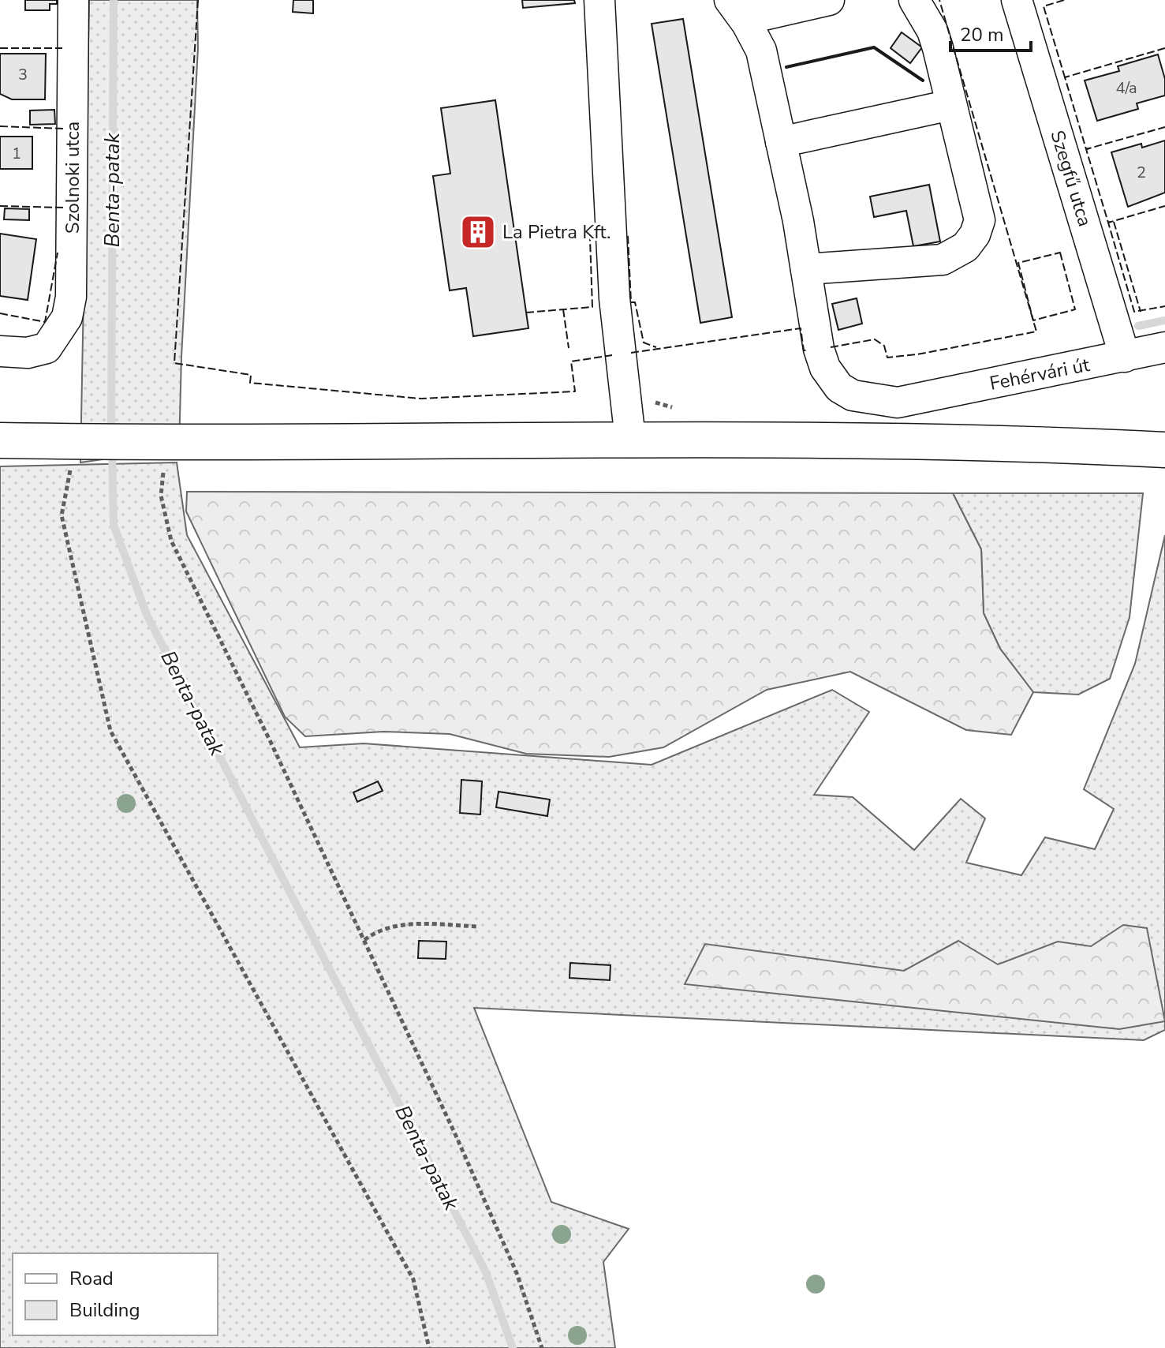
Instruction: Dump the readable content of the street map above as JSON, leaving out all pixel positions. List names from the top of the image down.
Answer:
{
  "streets": {
    "street": ["Szolnoki utca", "Szegfű utca", "Fehérvári út"]
  },
  "crossings": [
    ["Szegfű utca", "Fehérvári út"]
  ],
  "water": ["Benta-patak"],
  "places": {
    "building": ["La Pietra Kft."]
  },
  "house_numbers": [
    "3",
    "4/a",
    "1",
    "2"
  ],
  "legend": ["Road", "Building"],
  "scale_bar": "20 m"
}
